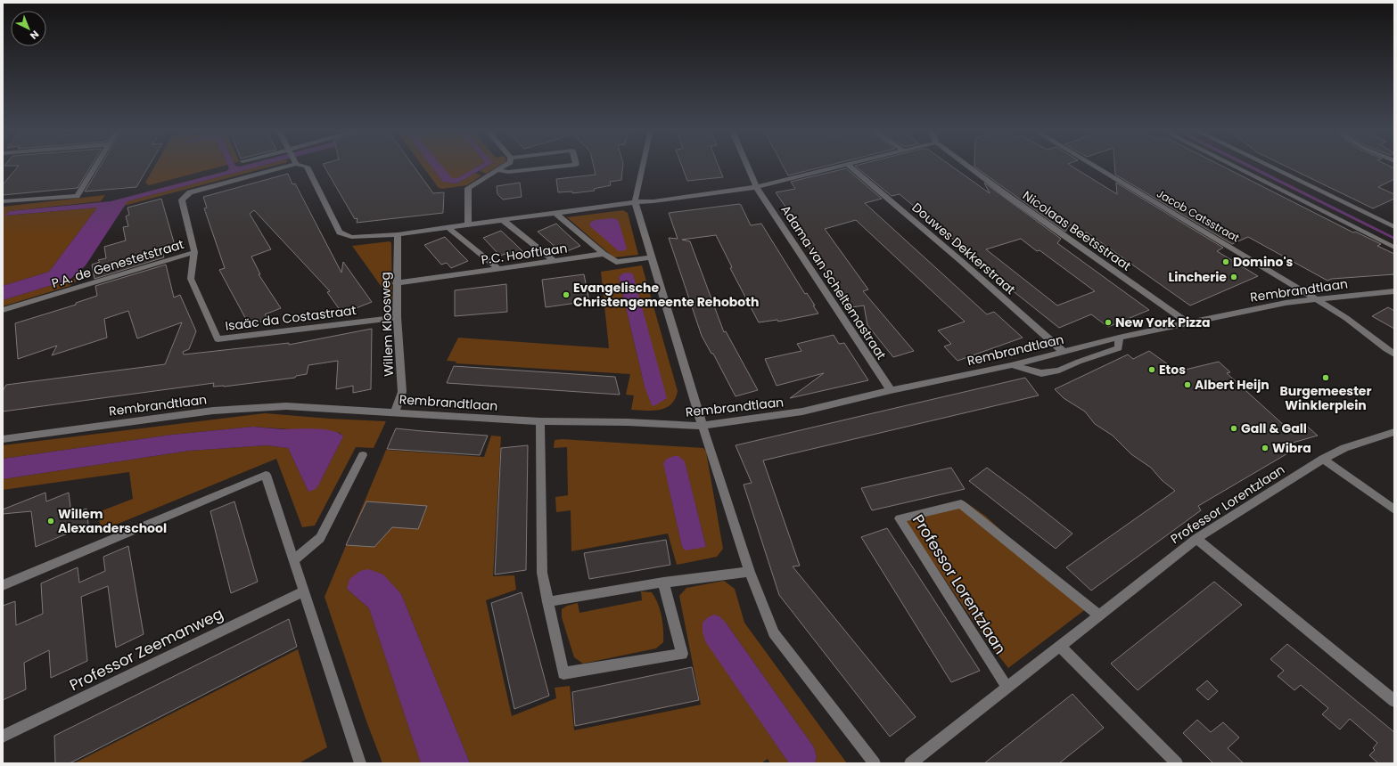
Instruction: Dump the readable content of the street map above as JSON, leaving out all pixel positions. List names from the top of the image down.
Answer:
{
  "streets": {
    "street": [
      "Jacob Catsstraat",
      "Nicolaas Beetsstraat",
      "Douwes Dekkerstraat",
      "P.C. Hooftlaan",
      "P.A. de Genestetstraat",
      "Adama van Scheltemastraat",
      "Rembrandtlaan",
      "Isaäc da Costastraat",
      "Willem Kloosweg",
      "Professor Lorentzlaan",
      "Professor Zeemanweg"
    ]
  },
  "crossings": [
    ["Jacob Catsstraat", "Rembrandtlaan"],
    ["Nicolaas Beetsstraat", "Rembrandtlaan"],
    ["Douwes Dekkerstraat", "Rembrandtlaan"],
    ["P.C. Hooftlaan", "Willem Kloosweg"],
    ["P.A. de Genestetstraat", "Isaäc da Costastraat"],
    ["Adama van Scheltemastraat", "Rembrandtlaan"],
    ["Rembrandtlaan", "Willem Kloosweg"],
    ["Isaäc da Costastraat", "Willem Kloosweg"]
  ],
  "places": [
    "Domino's",
    "Lincherie",
    "Evangelische Christengemeente Rehoboth",
    "New York Pizza",
    "Etos",
    "Burgemeester Winklerplein",
    "Albert Heijn",
    "Gall & Gall",
    "Wibra",
    "Willem Alexanderschool"
  ],
  "north": "bottom right"
}
